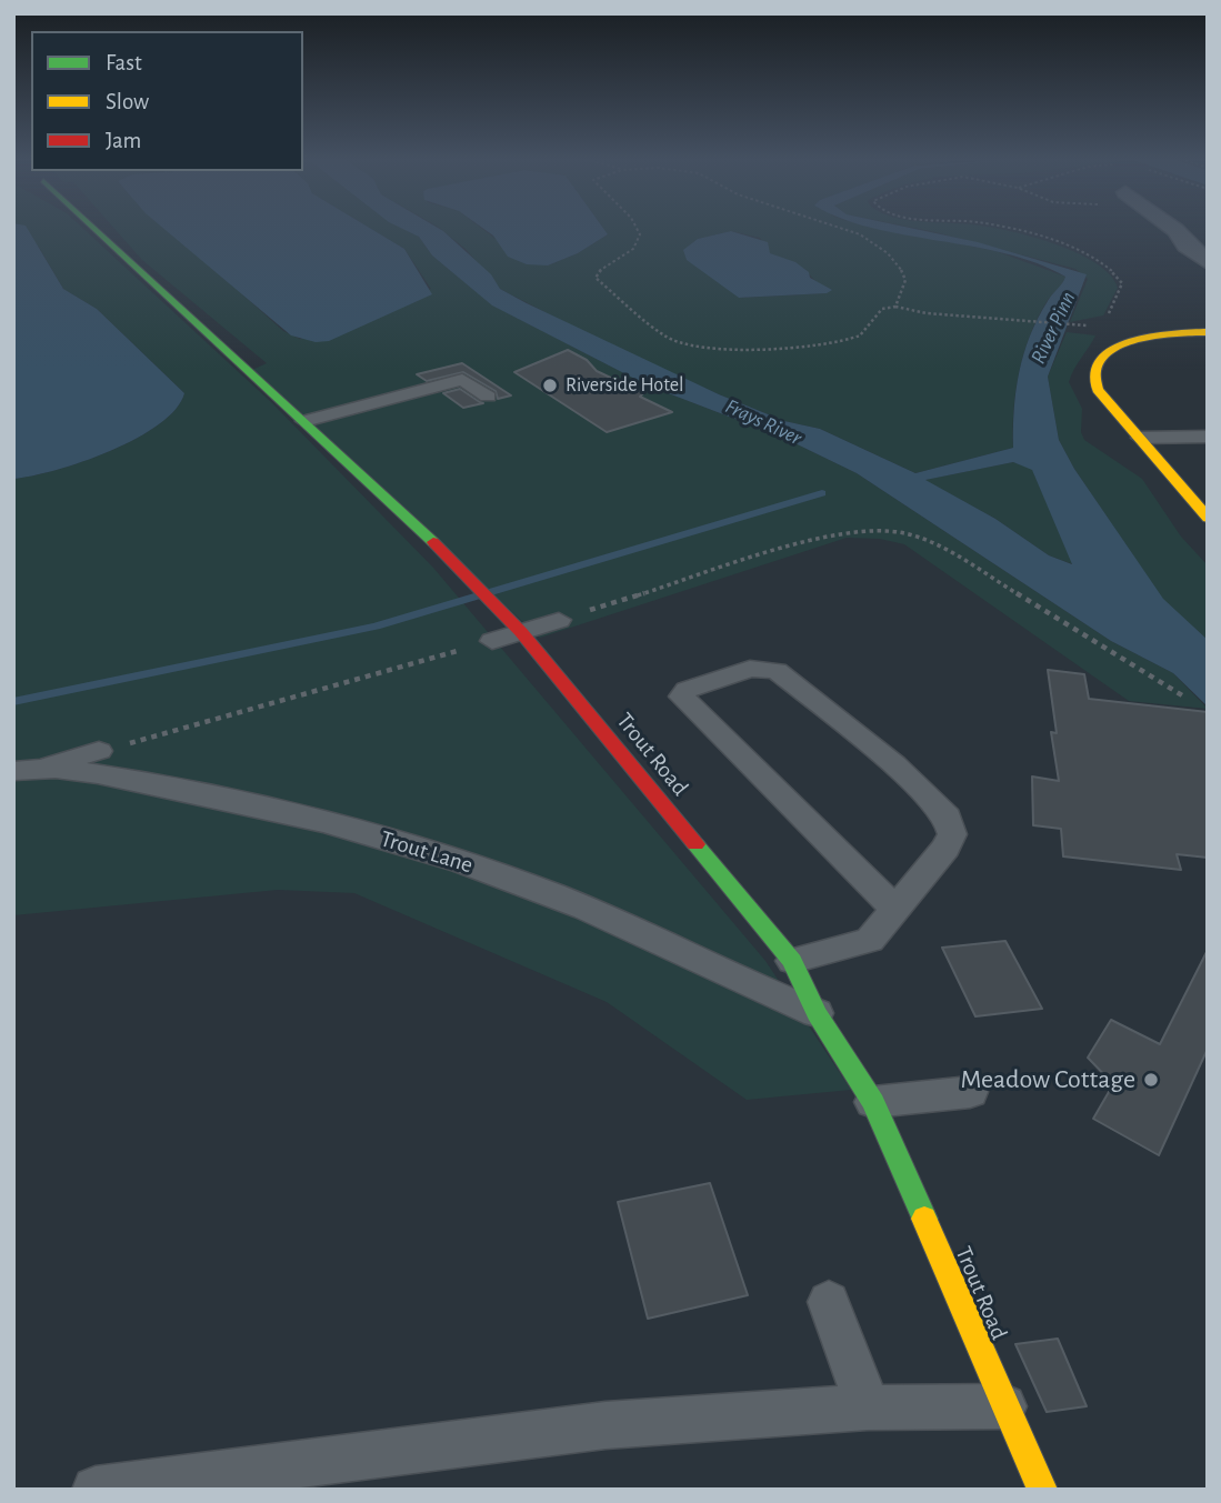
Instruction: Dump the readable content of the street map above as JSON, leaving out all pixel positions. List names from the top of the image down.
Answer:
{
  "streets": {
    "street": ["Trout Road"],
    "lane": ["Trout Lane"]
  },
  "crossings": [
    ["Trout Road", "Trout Lane"]
  ],
  "water": ["River Pinn", "Frays River"],
  "places": ["Riverside Hotel", "Meadow Cottage"],
  "legend": ["Fast", "Slow", "Jam"]
}
